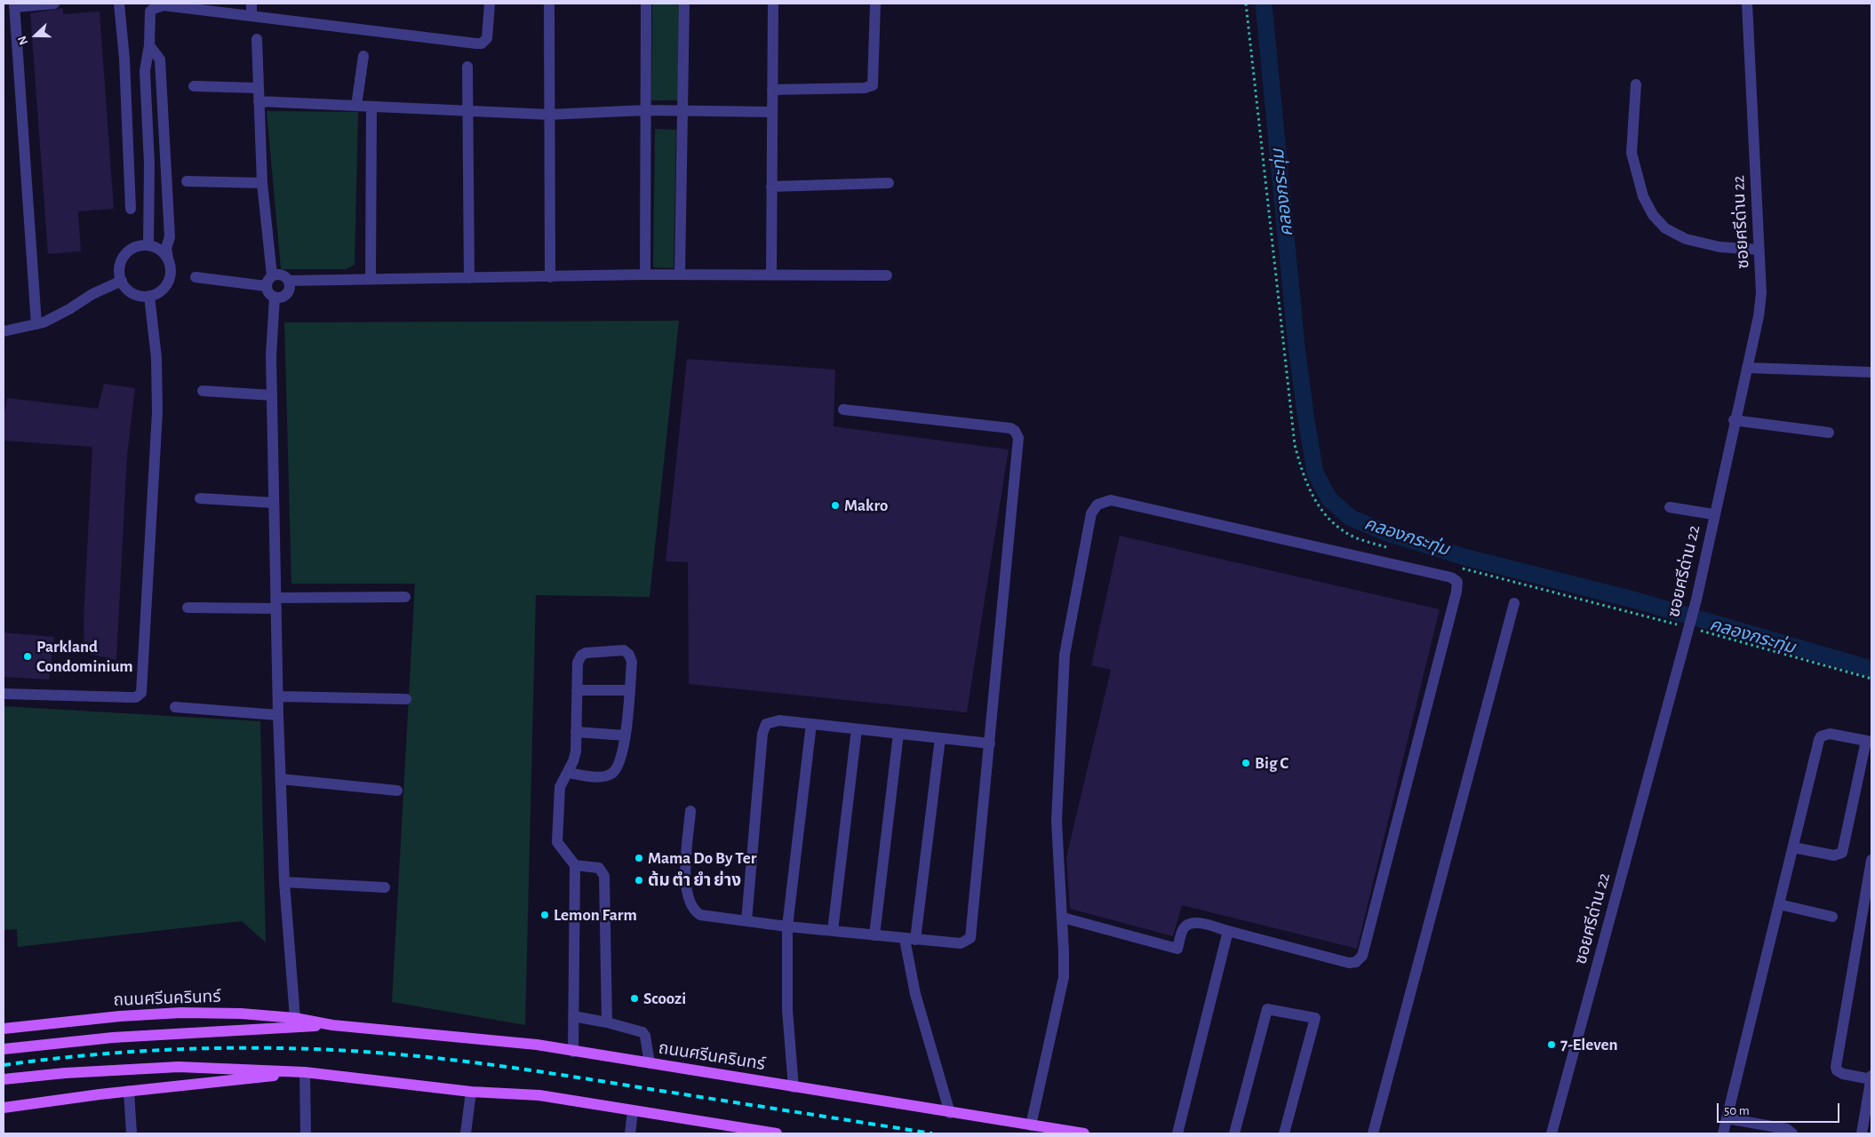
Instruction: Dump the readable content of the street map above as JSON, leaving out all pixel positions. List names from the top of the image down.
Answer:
{
  "streets": {
    "main road": ["ถนนศรีนครินทร์"],
    "street": ["ซอยศรีด่าน 22"]
  },
  "water": ["คลองกระทุ่ม"],
  "places": [
    "Makro",
    "Parkland Condominium",
    "Big C",
    "Mama Do By Ter",
    "ต้ม ตำ ยำ ย่าง",
    "Lemon Farm",
    "Scoozi",
    "7-Eleven"
  ],
  "scale_bar": "50 m",
  "north": "left"
}
